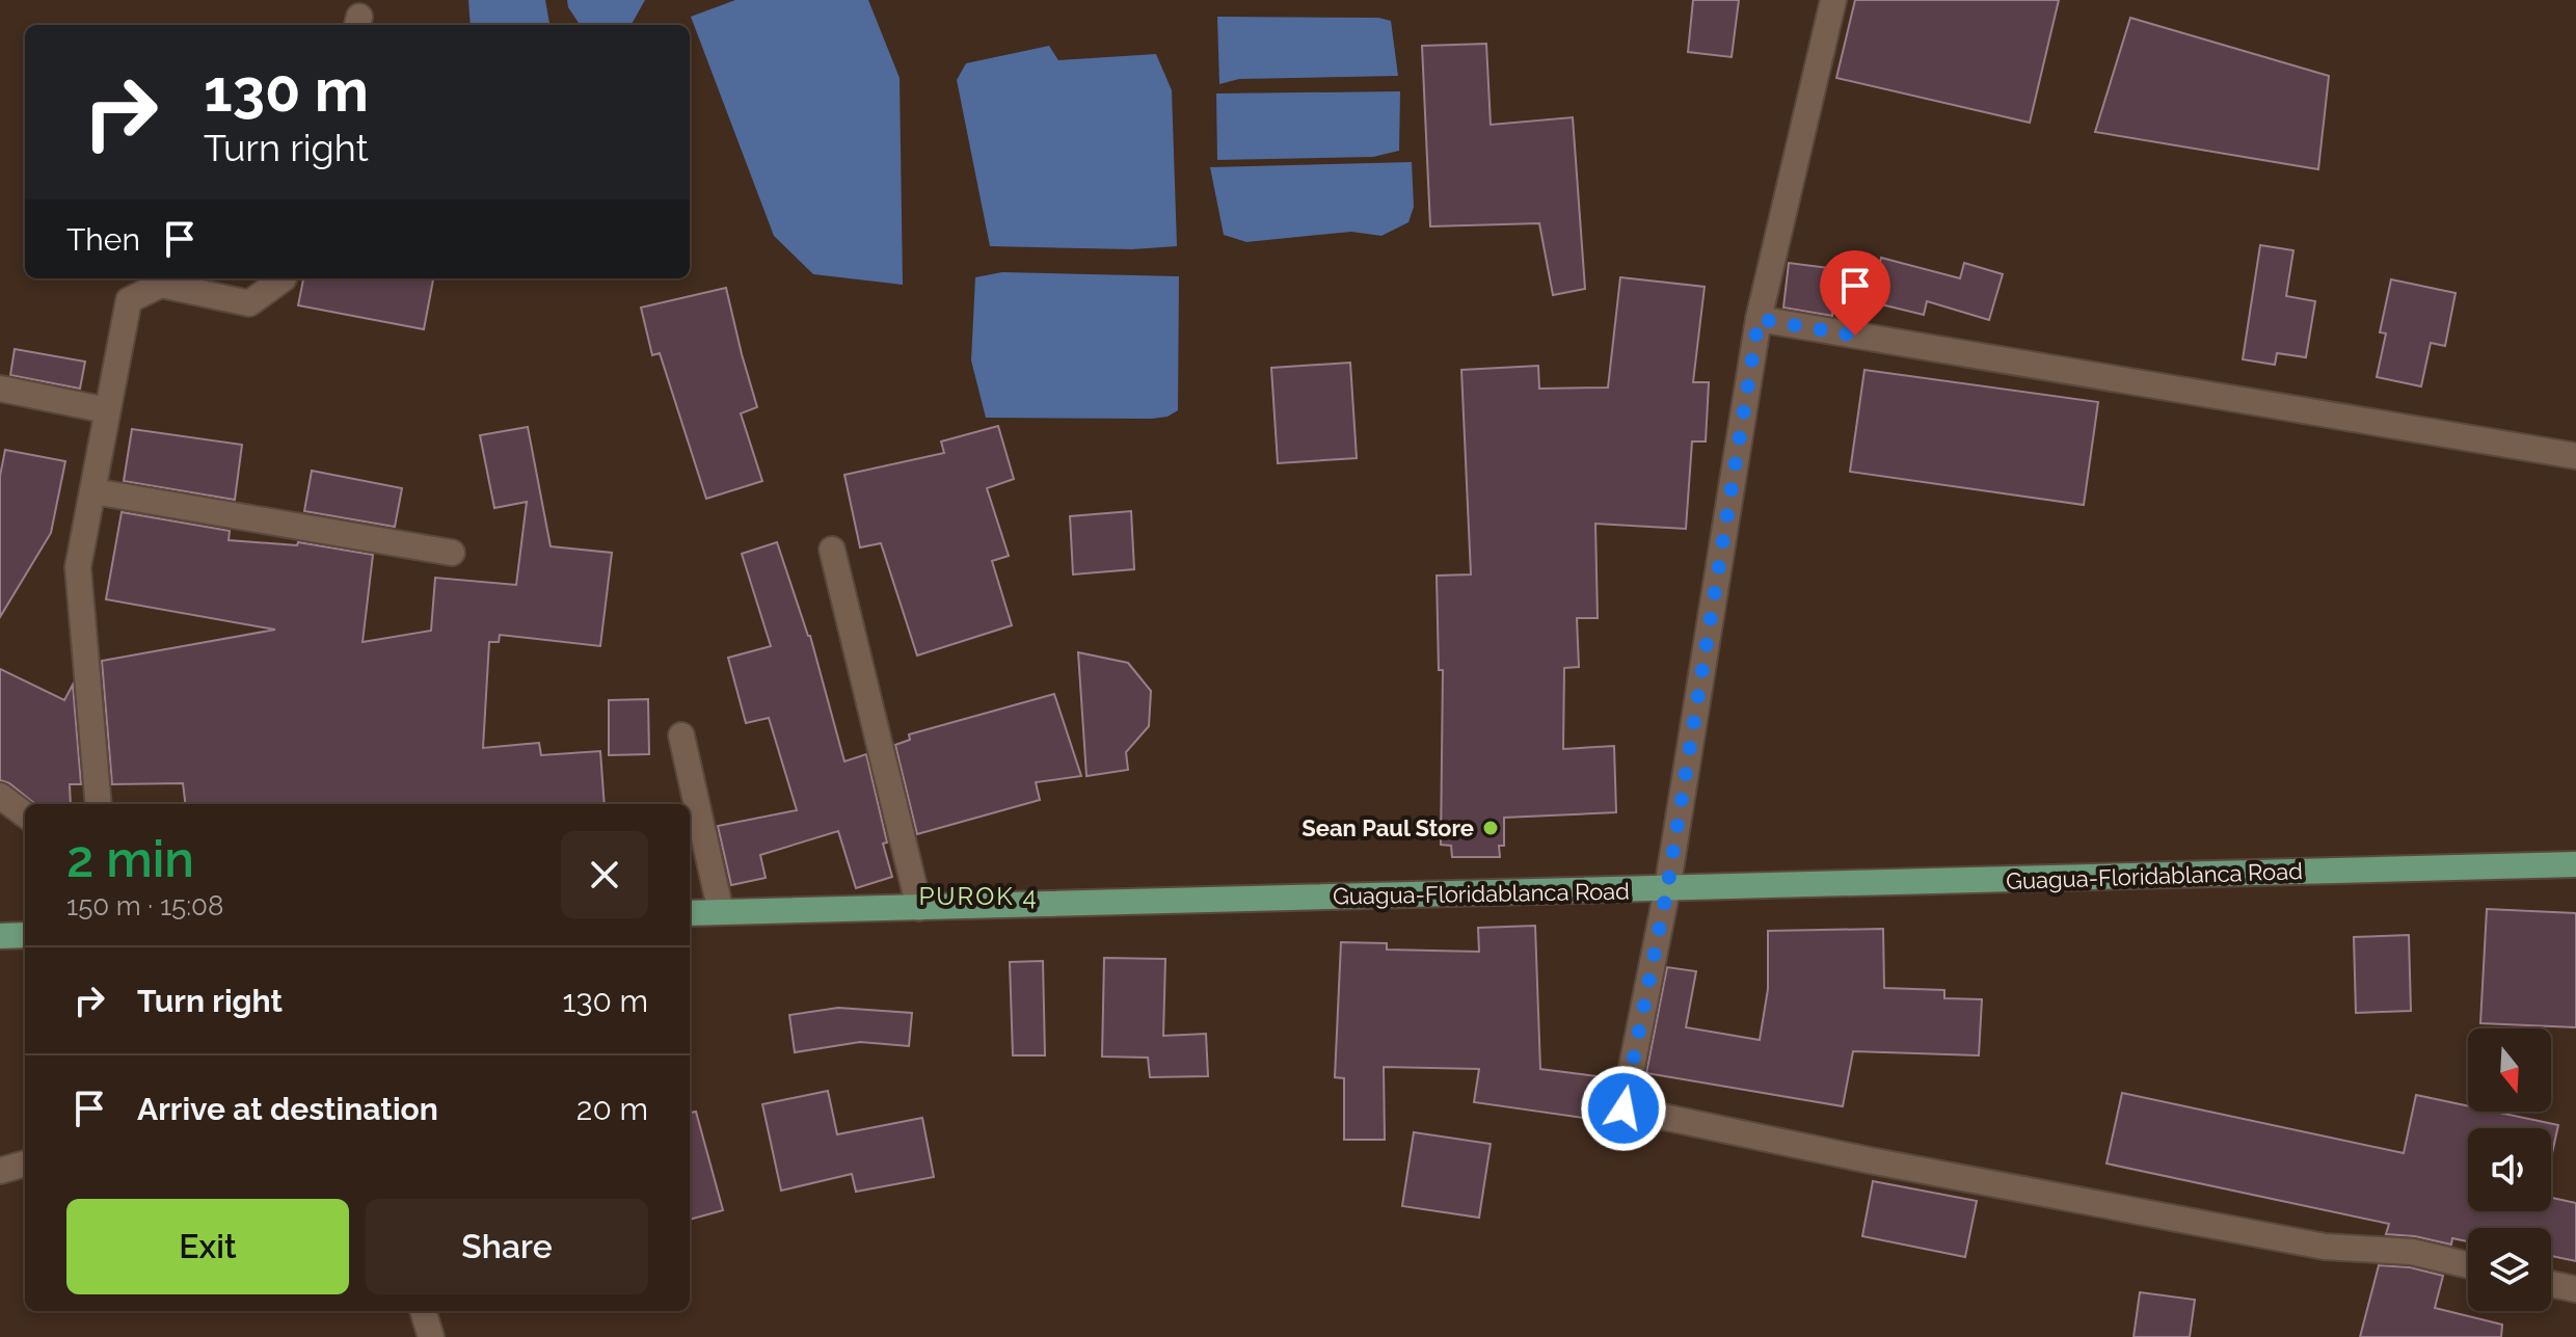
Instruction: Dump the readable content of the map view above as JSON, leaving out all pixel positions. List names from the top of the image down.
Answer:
{
  "streets": {
    "main road": ["Guagua-Floridablanca Road"]
  },
  "districts": ["PUROK 4"],
  "places": ["Sean Paul Store"],
  "north": "bottom",
  "page": {
    "turn": ["130 m", "Turn right"],
    "then": "Then",
    "heading": ["2 min", "150 m · 15:08"],
    "list": [
      {
        "name": "Turn right",
        "value": "130 m"
      },
      {
        "name": "Arrive at destination",
        "value": "20 m"
      }
    ],
    "buttons": ["Exit", "Share"]
  }
}
